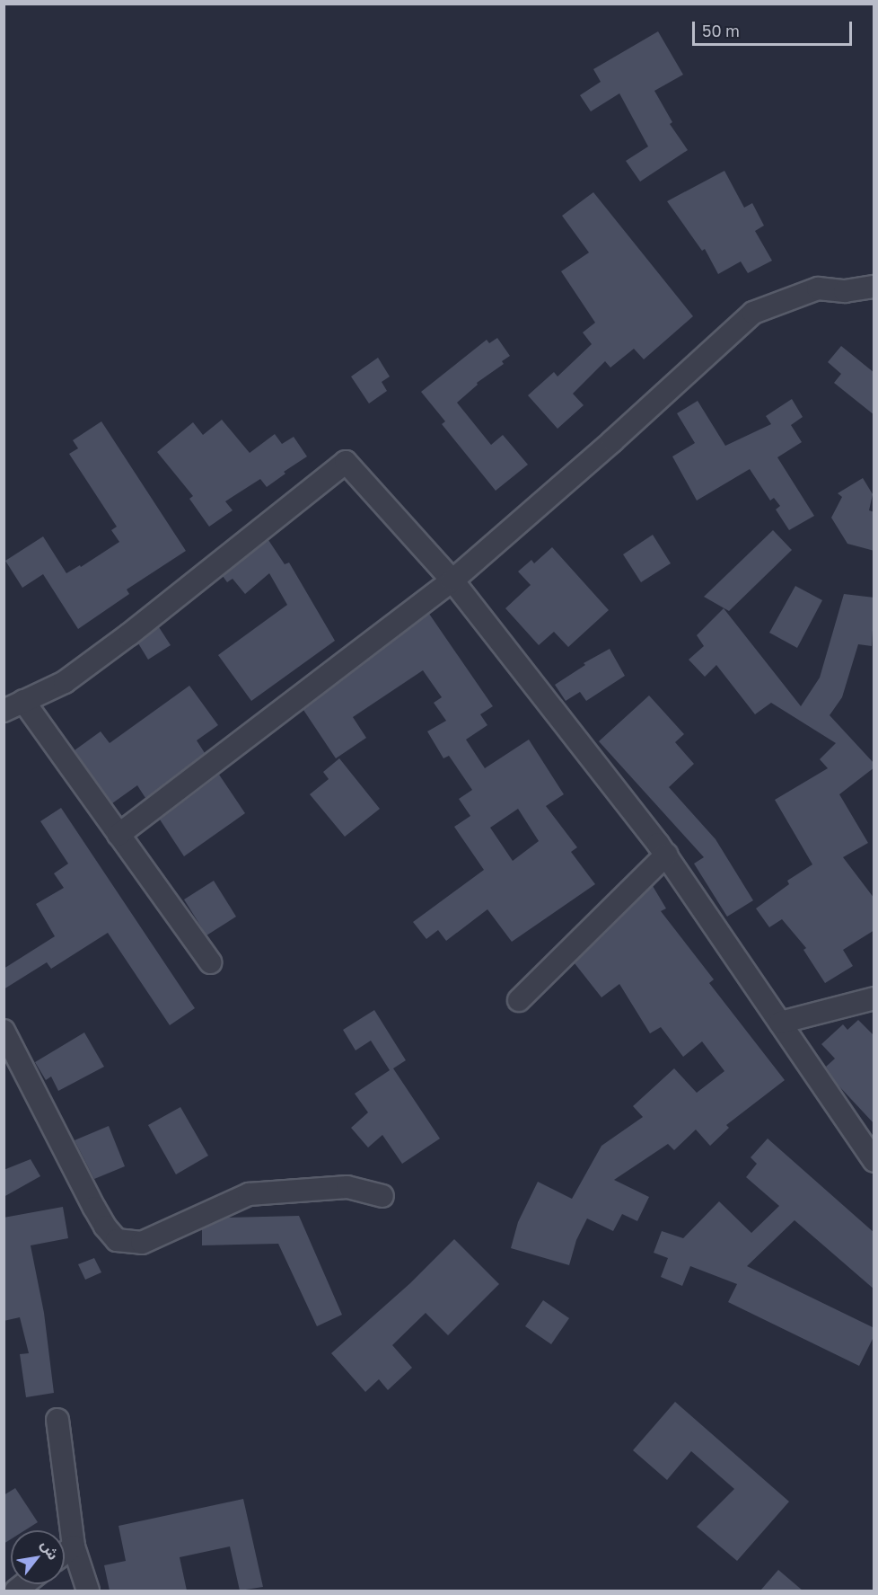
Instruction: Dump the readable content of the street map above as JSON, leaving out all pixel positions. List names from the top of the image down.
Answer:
{
  "scale_bar": "50 m",
  "north": "top right"
}
